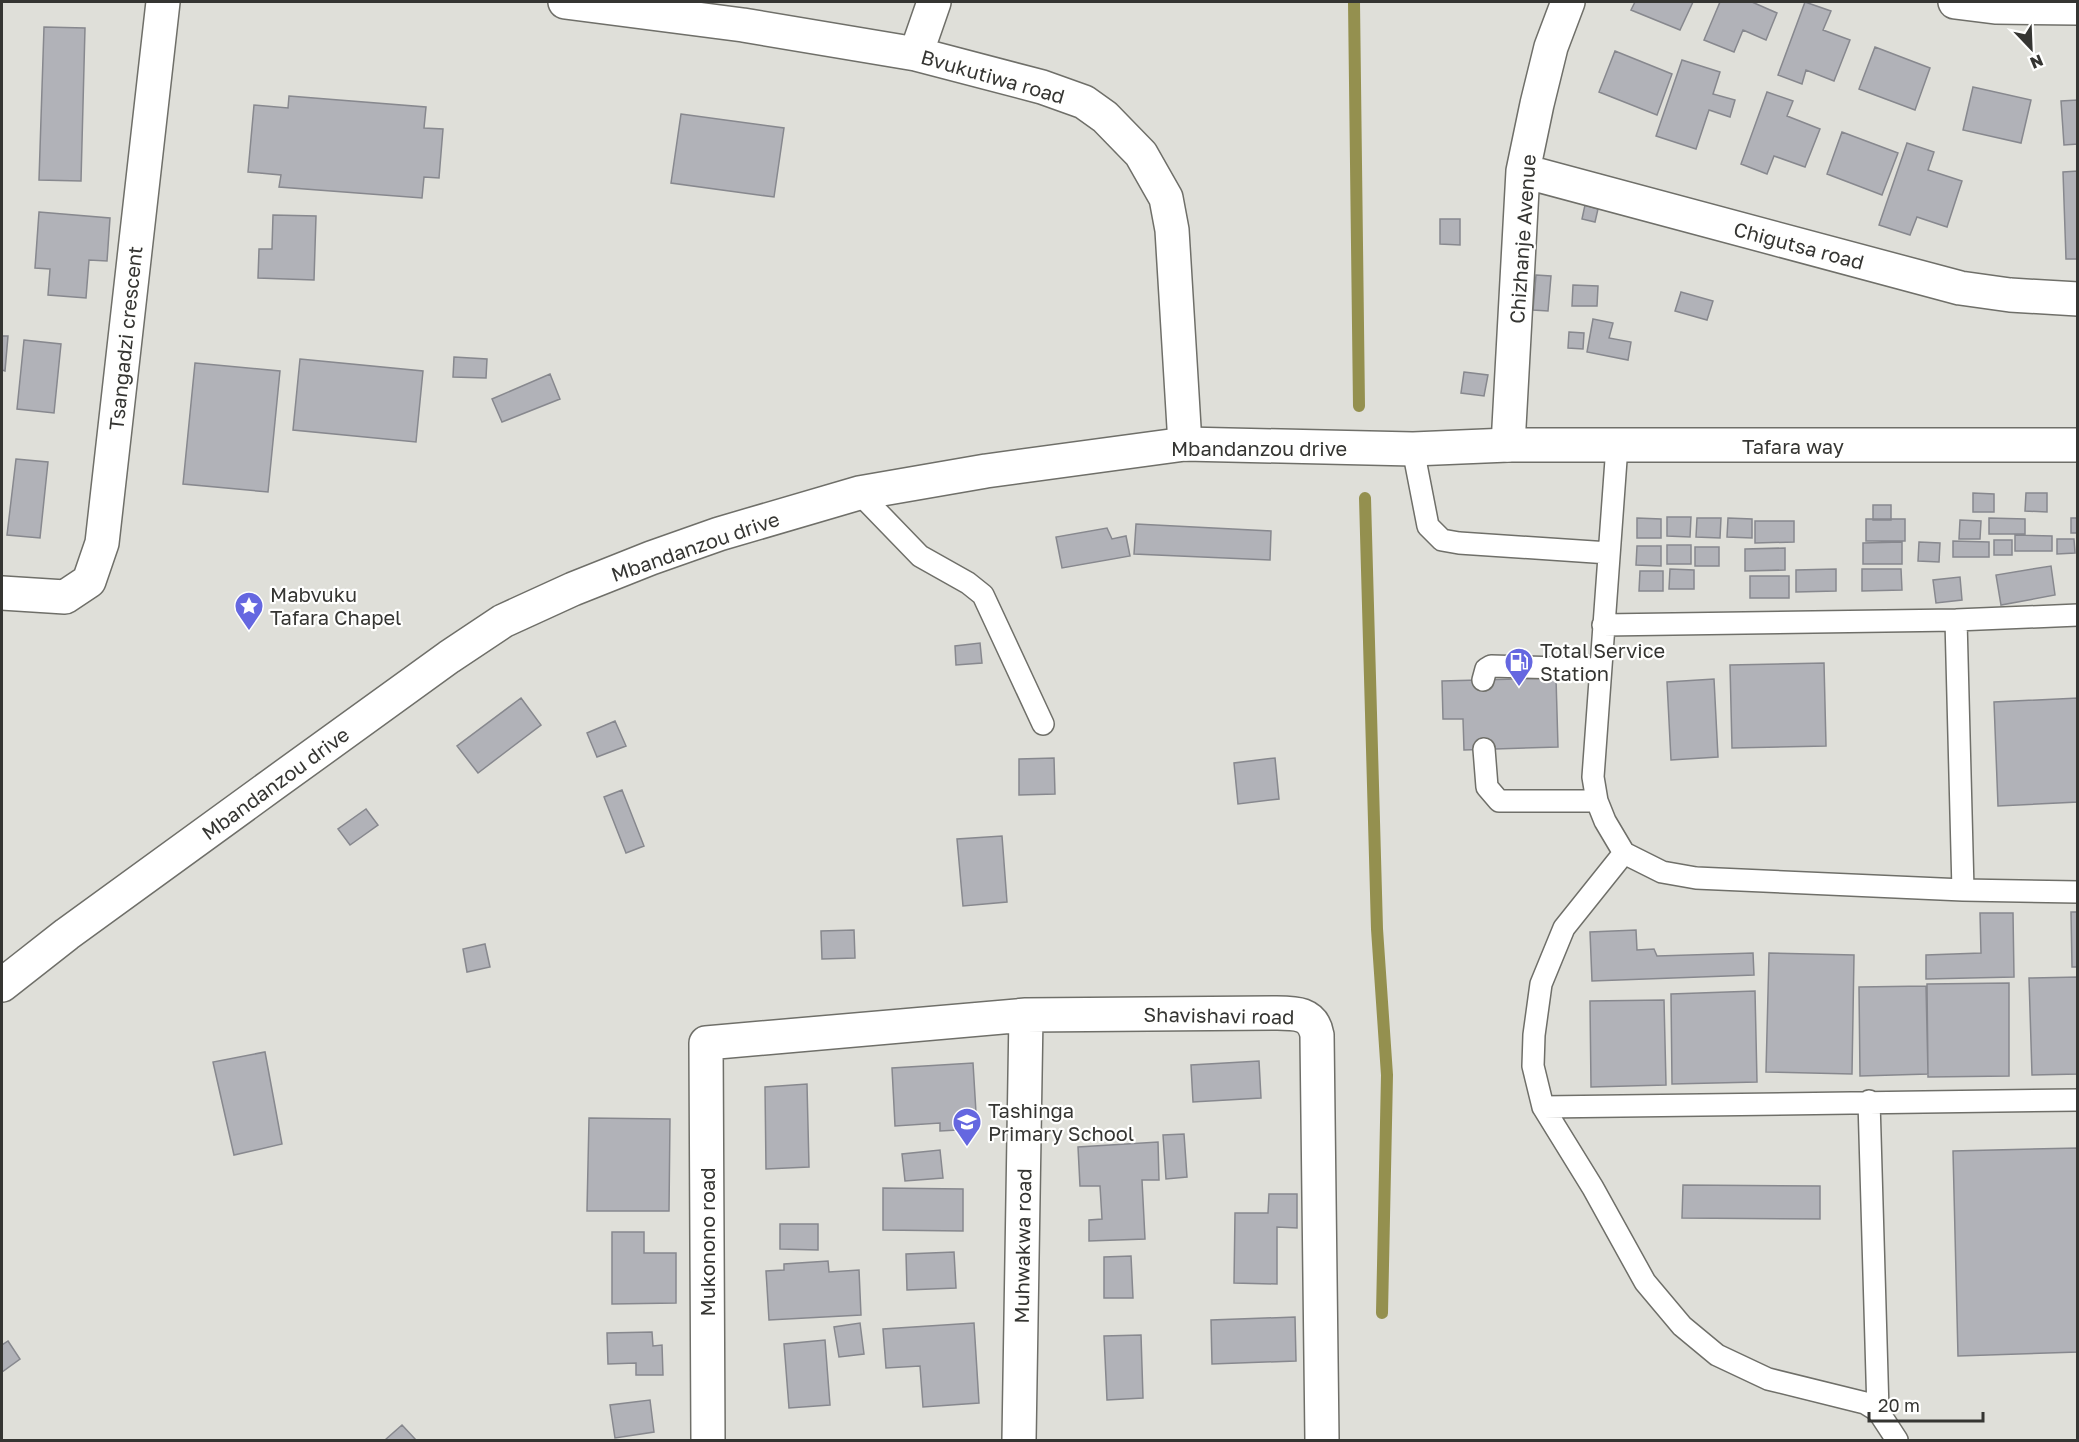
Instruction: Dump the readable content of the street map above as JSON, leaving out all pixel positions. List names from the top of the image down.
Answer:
{
  "streets": {
    "street": [
      "Bvukutiwa road",
      "Chizhanje Avenue",
      "Chigutsa road",
      "Tsangadzi crescent",
      "Tafara way",
      "Mbandanzou drive",
      "Shavishavi road",
      "Mukonono road",
      "Muhwakwa road"
    ]
  },
  "crossings": [
    ["Bvukutiwa road", "Mbandanzou drive"],
    ["Chizhanje Avenue", "Chigutsa road"],
    ["Chizhanje Avenue", "Tafara way"],
    ["Chizhanje Avenue", "Mbandanzou drive"],
    ["Tafara way", "Mbandanzou drive"],
    ["Shavishavi road", "Mukonono road"],
    ["Shavishavi road", "Muhwakwa road"]
  ],
  "places": {
    "place": ["Mabvuku Tafara Chapel"],
    "fuel station": ["Total Service Station"],
    "school or university": ["Tashinga Primary School"]
  },
  "scale_bar": "20 m",
  "north": "bottom right"
}
